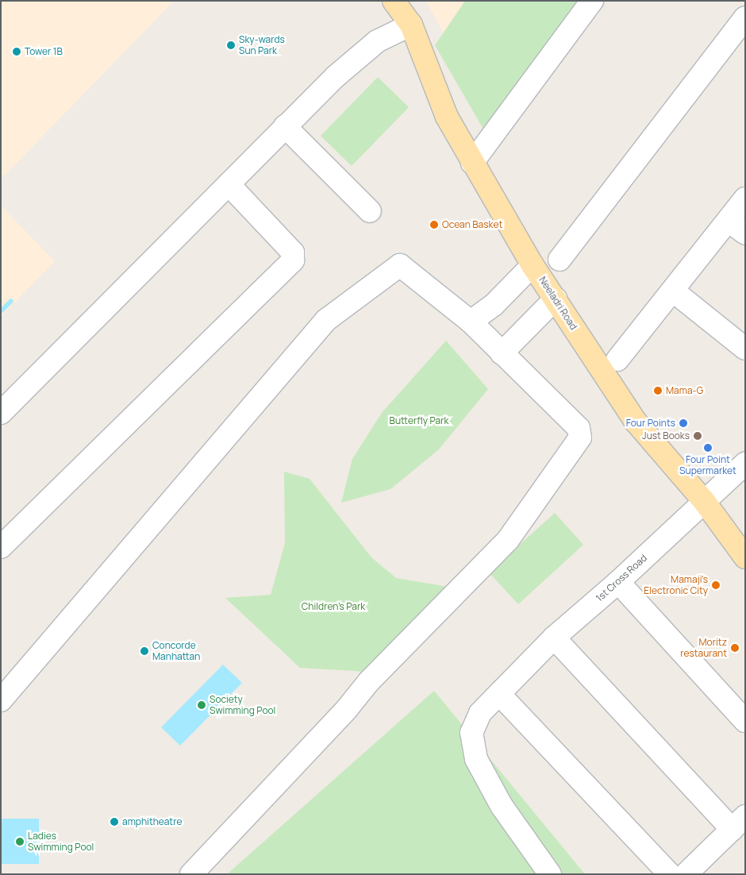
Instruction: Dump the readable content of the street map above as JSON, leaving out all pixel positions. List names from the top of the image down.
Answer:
{
  "streets": {
    "main road": ["Neeladri Road"],
    "street": ["1st Cross Road"]
  },
  "crossings": [
    ["Neeladri Road", "1st Cross Road"]
  ],
  "parks": ["Butterfly Park", "Children's Park"],
  "places": [
    "Sky-wards Sun Park",
    "Tower 1B",
    "Ocean Basket",
    "Mama-G",
    "Four Points",
    "Just Books",
    "Four Point Supermarket",
    "Mamaji's Electronic City",
    "Moritz restaurant",
    "Concorde Manhattan",
    "Society Swimming Pool",
    "amphitheatre",
    "Ladies Swimming Pool"
  ]
}
